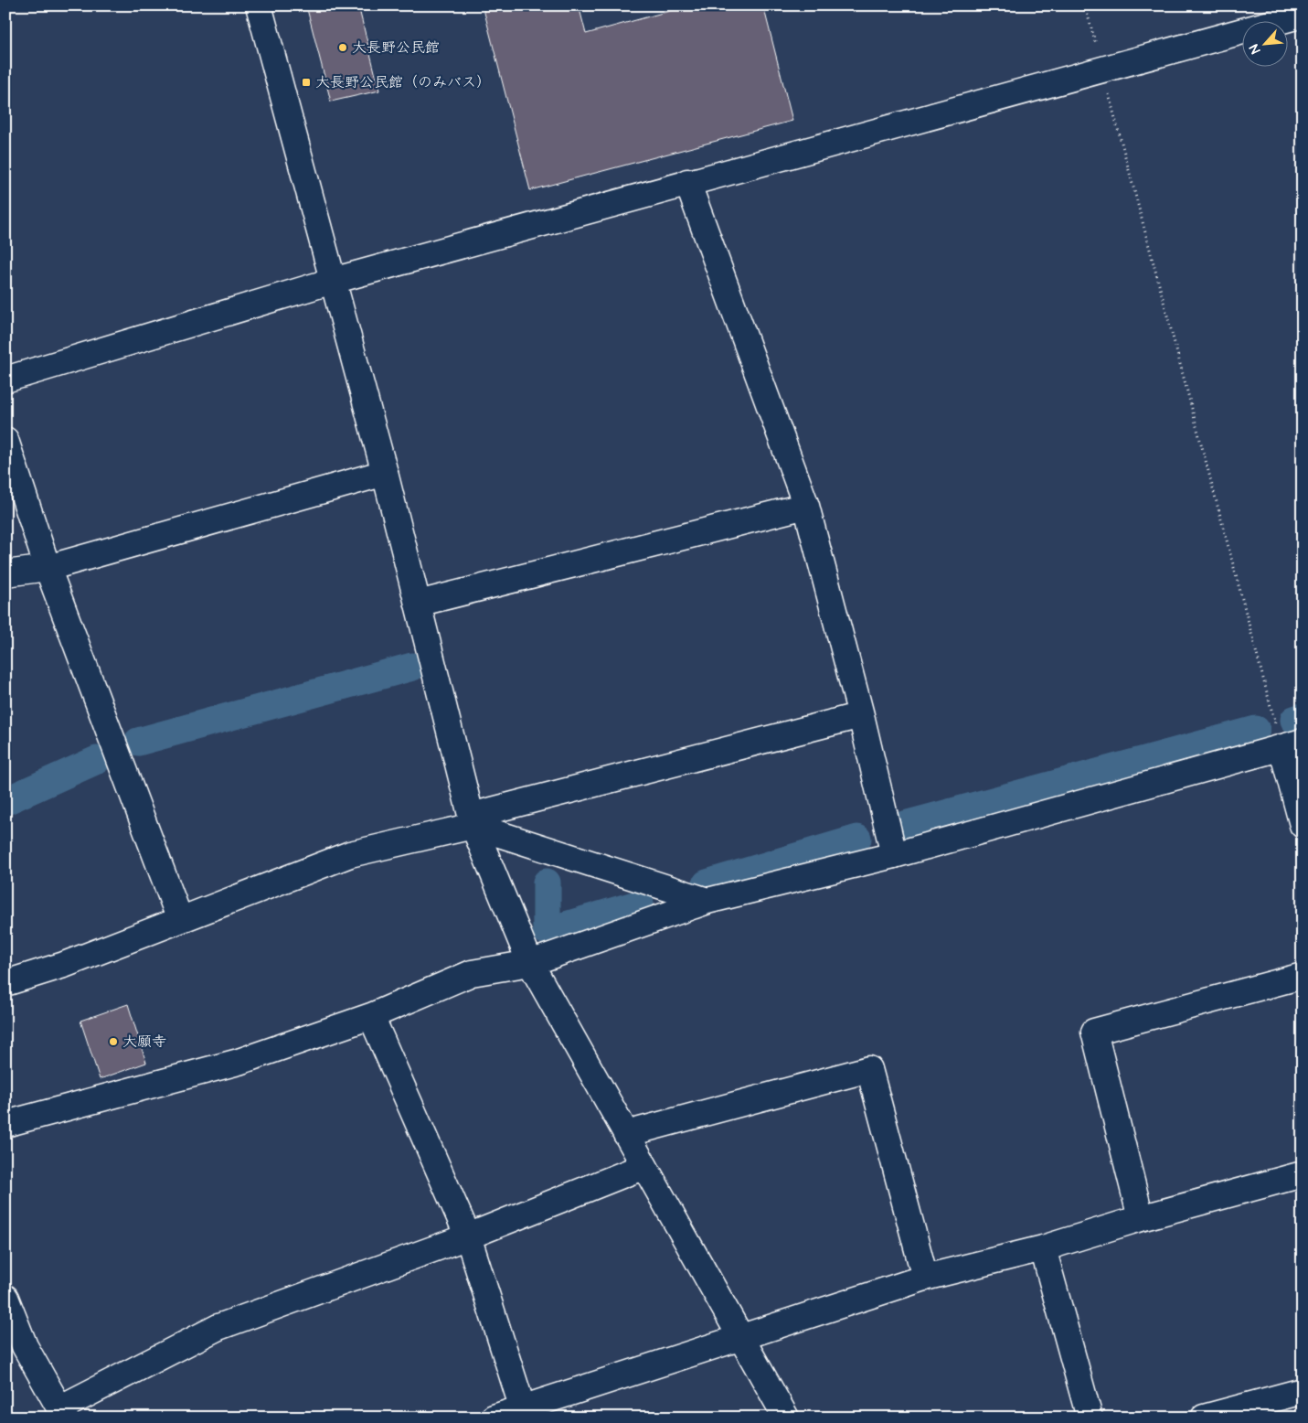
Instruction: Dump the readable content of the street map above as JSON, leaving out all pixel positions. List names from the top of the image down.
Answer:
{
  "places": {
    "other": ["大長野公民館", "大願寺"],
    "transit": ["大長野公民館（のみバス）"]
  },
  "north": "bottom left"
}
